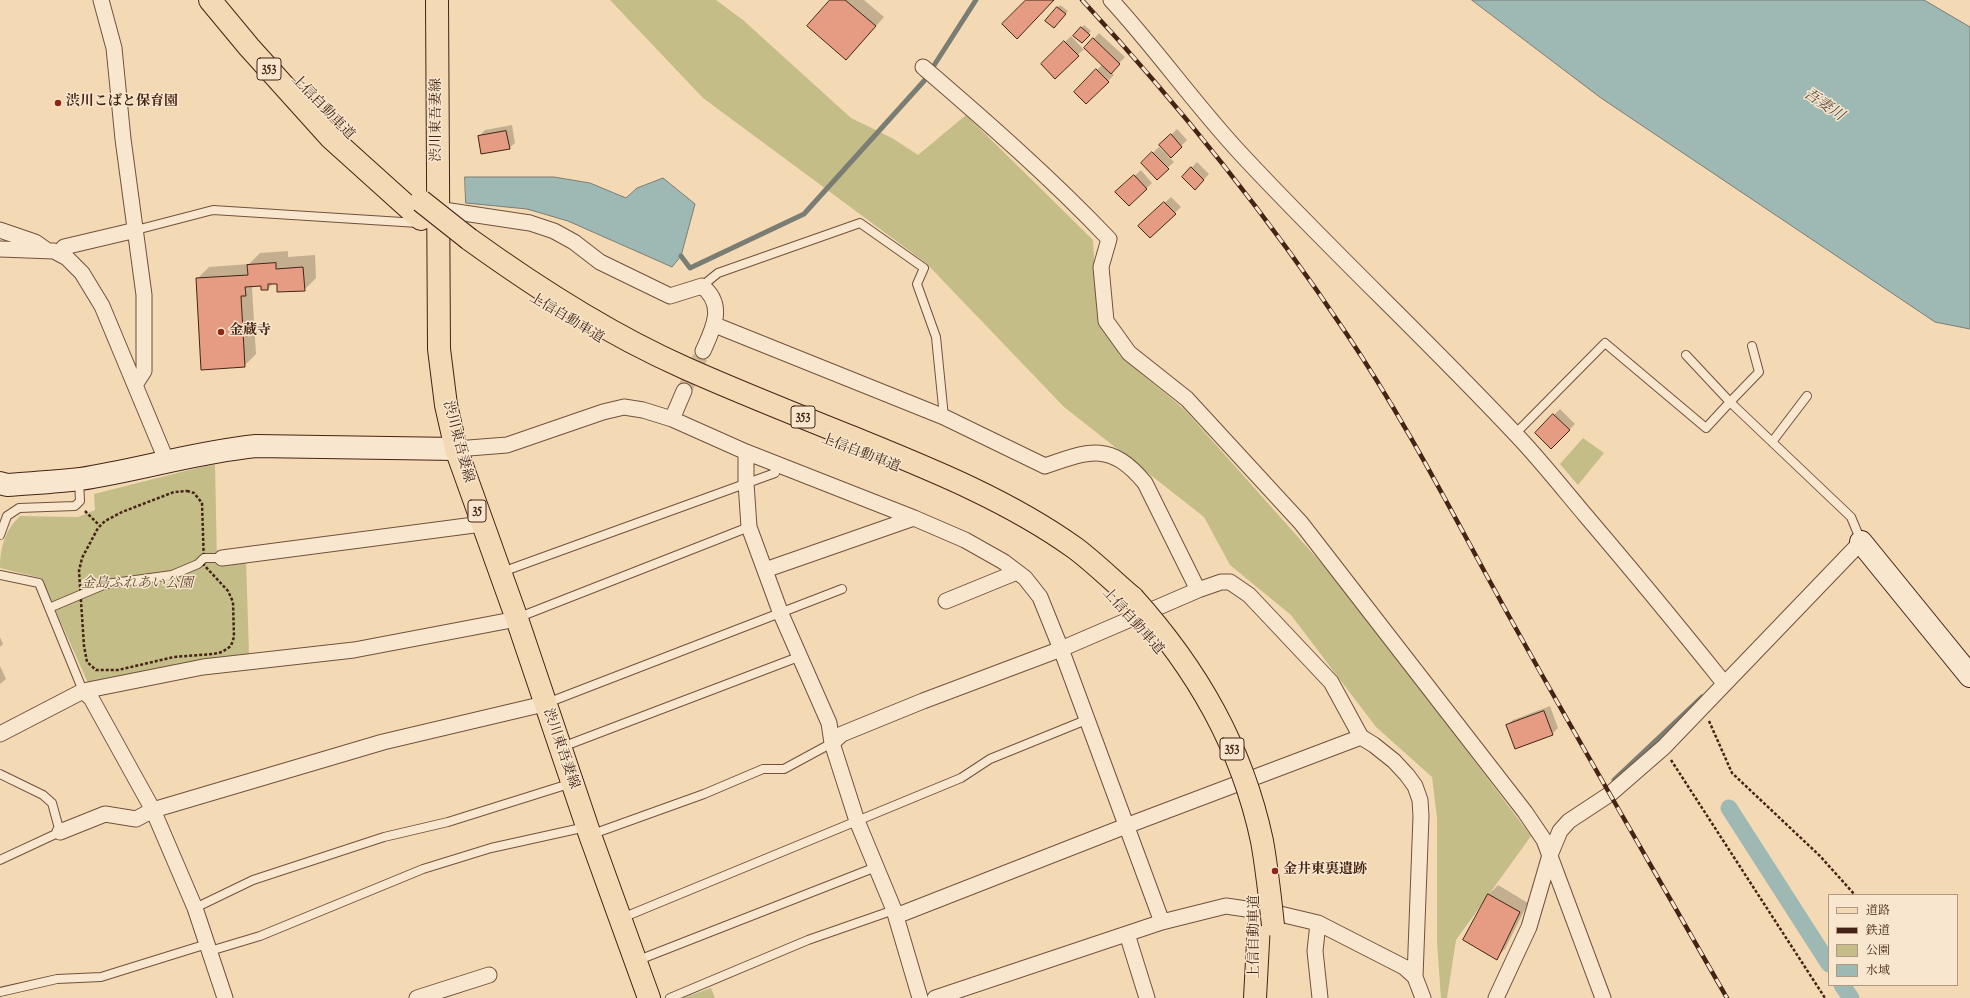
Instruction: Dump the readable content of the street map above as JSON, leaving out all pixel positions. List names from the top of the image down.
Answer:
{
  "streets": {
    "main road": [
      "353",
      "上信自動車道",
      "渋川東吾妻線",
      "35"
    ]
  },
  "water": ["吾妻川"],
  "parks": ["金島ふれあい公園"],
  "places": ["渋川こばと保育園", "金蔵寺", "金井東裏遺跡"],
  "legend": [
    "道路",
    "鉄道",
    "公園",
    "水域"
  ]
}
